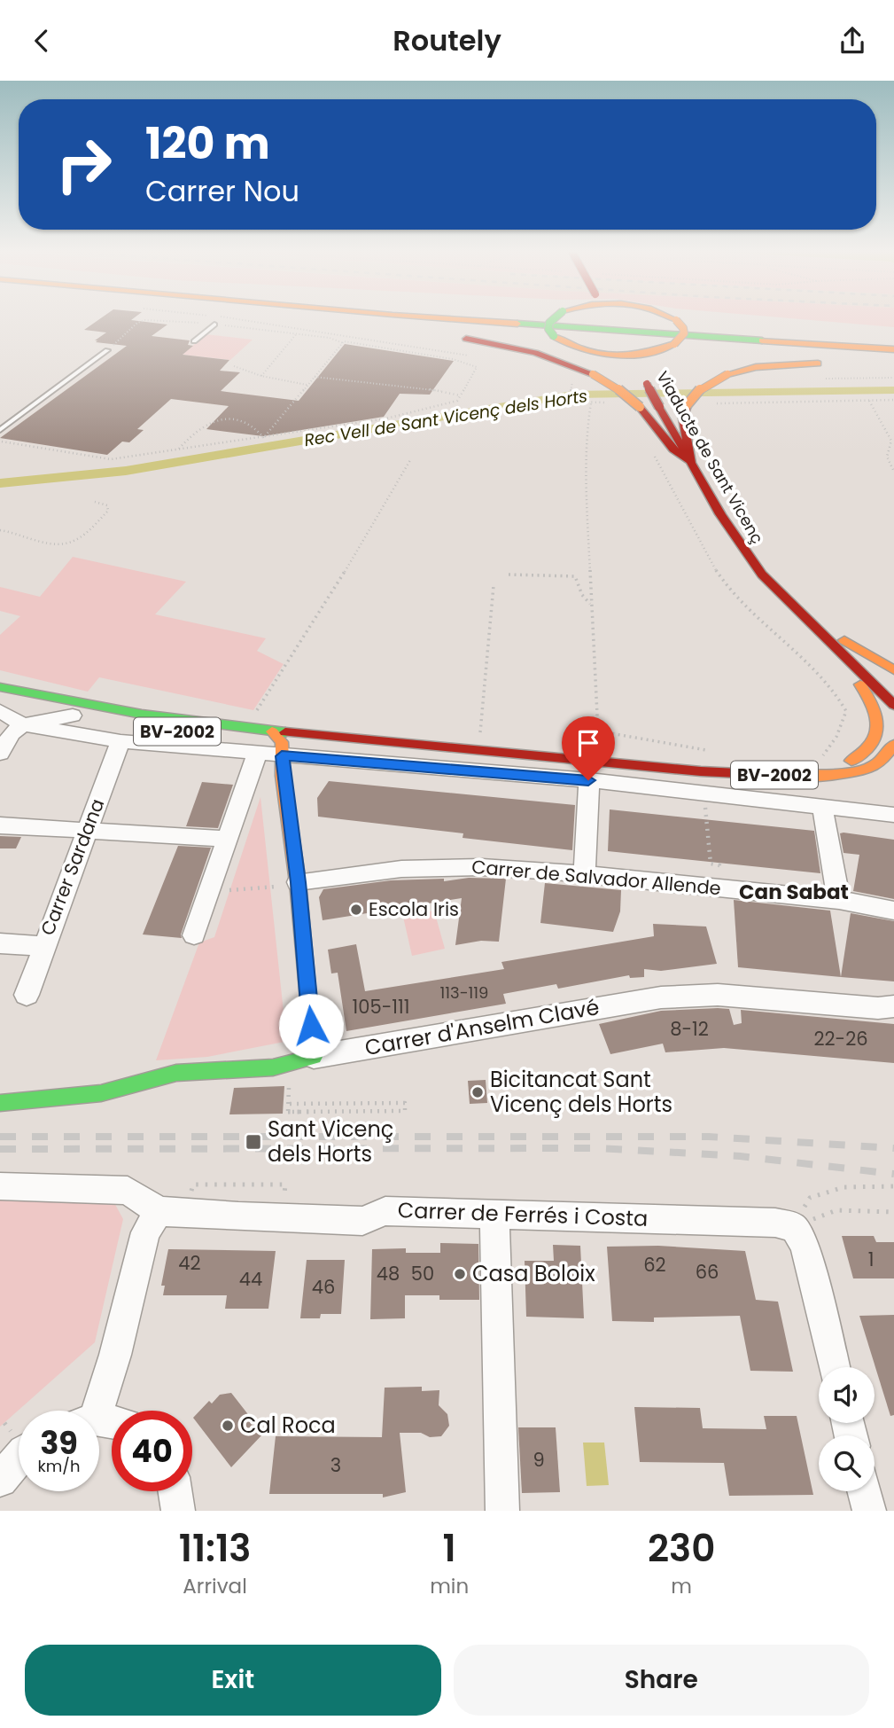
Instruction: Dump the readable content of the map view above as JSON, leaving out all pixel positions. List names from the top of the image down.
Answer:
{
  "streets": {
    "main road": ["Viaducte de Sant Vicenç", "BV-2002", "Carrer d'Anselm Clavé"],
    "street": ["Carrer Sardana", "Carrer de Salvador Allende", "Carrer de Ferrés i Costa"]
  },
  "districts": ["Can Sabat"],
  "water": ["Rec Vell de Sant Vicenç dels Horts"],
  "places": {
    "other": [
      "Escola Iris",
      "Bicitancat Sant Vicenç dels Horts",
      "Casa Boloix",
      "Cal Roca"
    ],
    "transit": ["Sant Vicenç dels Horts"]
  },
  "house_numbers": [
    "113-119",
    "105-111",
    "8-12",
    "22-26",
    "1",
    "42",
    "62",
    "66",
    "48",
    "50",
    "44",
    "46",
    "9",
    "3"
  ],
  "page": {
    "header": "Routely",
    "turn": ["120 m", "Carrer Nou"],
    "speed": "39 km/h",
    "limit": "40",
    "eta": [
      "11:13",
      "Arrival",
      "1",
      "min",
      "230",
      "m"
    ],
    "buttons": ["Exit", "Share"]
  }
}
